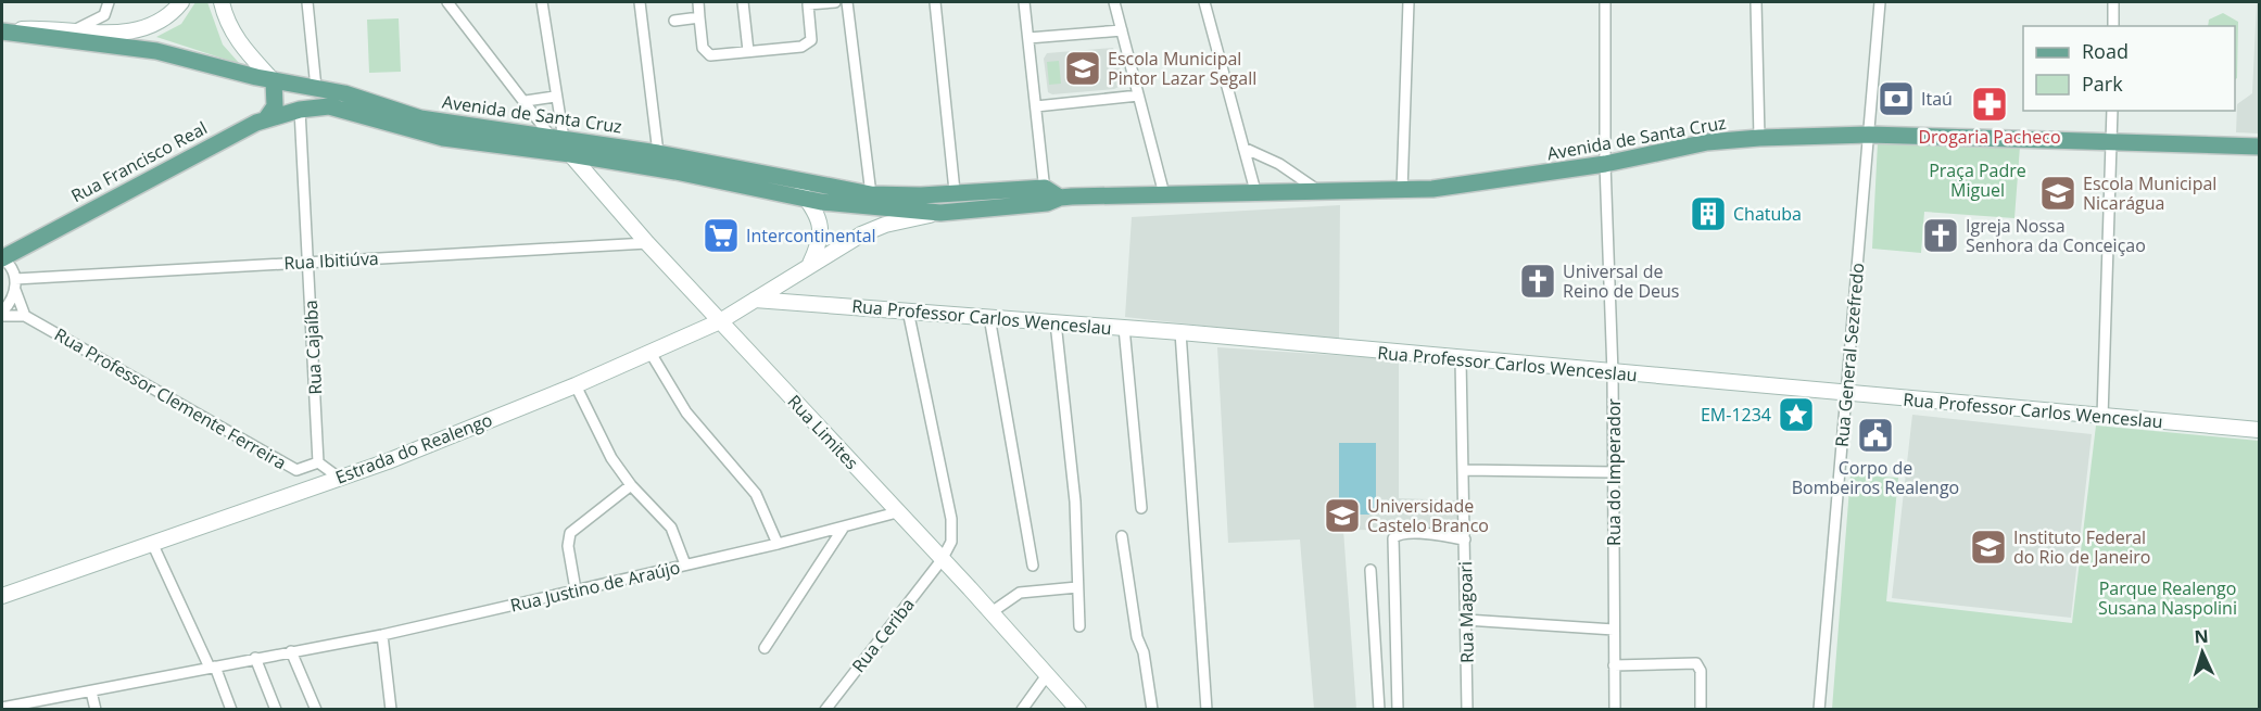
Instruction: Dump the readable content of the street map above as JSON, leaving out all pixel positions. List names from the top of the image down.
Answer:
{
  "streets": {
    "main road": ["Avenida de Santa Cruz", "Rua Francisco Real"],
    "street": [
      "Rua Ibitiúva",
      "Rua Professor Carlos Wenceslau",
      "Rua Cajaíba",
      "Rua General Sezefredo",
      "Rua Professor Clemente Ferreira",
      "Rua Limites",
      "Estrada do Realengo",
      "Rua do Imperador",
      "Rua Justino de Araújo",
      "Rua Magoari",
      "Rua Ceriba"
    ]
  },
  "crossings": [
    ["Avenida de Santa Cruz", "Rua Francisco Real"],
    ["Avenida de Santa Cruz", "Rua Cajaíba"],
    ["Avenida de Santa Cruz", "Rua General Sezefredo"],
    ["Avenida de Santa Cruz", "Rua Limites"],
    ["Avenida de Santa Cruz", "Estrada do Realengo"],
    ["Avenida de Santa Cruz", "Rua do Imperador"],
    ["Rua Francisco Real", "Rua Cajaíba"],
    ["Rua Ibitiúva", "Rua Cajaíba"],
    ["Rua Ibitiúva", "Rua Limites"],
    ["Rua Professor Carlos Wenceslau", "Rua General Sezefredo"],
    ["Rua Professor Carlos Wenceslau", "Estrada do Realengo"],
    ["Rua Professor Carlos Wenceslau", "Rua do Imperador"],
    ["Rua Professor Carlos Wenceslau", "Rua Magoari"],
    ["Rua Professor Carlos Wenceslau", "Rua Ceriba"],
    ["Rua Professor Clemente Ferreira", "Estrada do Realengo"],
    ["Rua Limites", "Estrada do Realengo"],
    ["Rua Limites", "Rua Justino de Araújo"],
    ["Rua Limites", "Rua Ceriba"]
  ],
  "parks": ["Praça Padre Miguel", "Parque Realengo Susana Naspolini"],
  "places": {
    "school or university": [
      "Escola Municipal Pintor Lazar Segall",
      "Escola Municipal Nicarágua",
      "Universidade Castelo Branco",
      "Instituto Federal do Rio de Janeiro"
    ],
    "bank": ["Itaú"],
    "pharmacy": ["Drogaria Pacheco"],
    "building": ["Chatuba"],
    "supermarket": ["Intercontinental"],
    "church": ["Igreja Nossa Senhora da Conceiçao", "Universal de Reino de Deus"],
    "place": ["EM-1234"],
    "public building": ["Corpo de Bombeiros Realengo"]
  },
  "legend": ["Road", "Park"],
  "north": "top"
}
